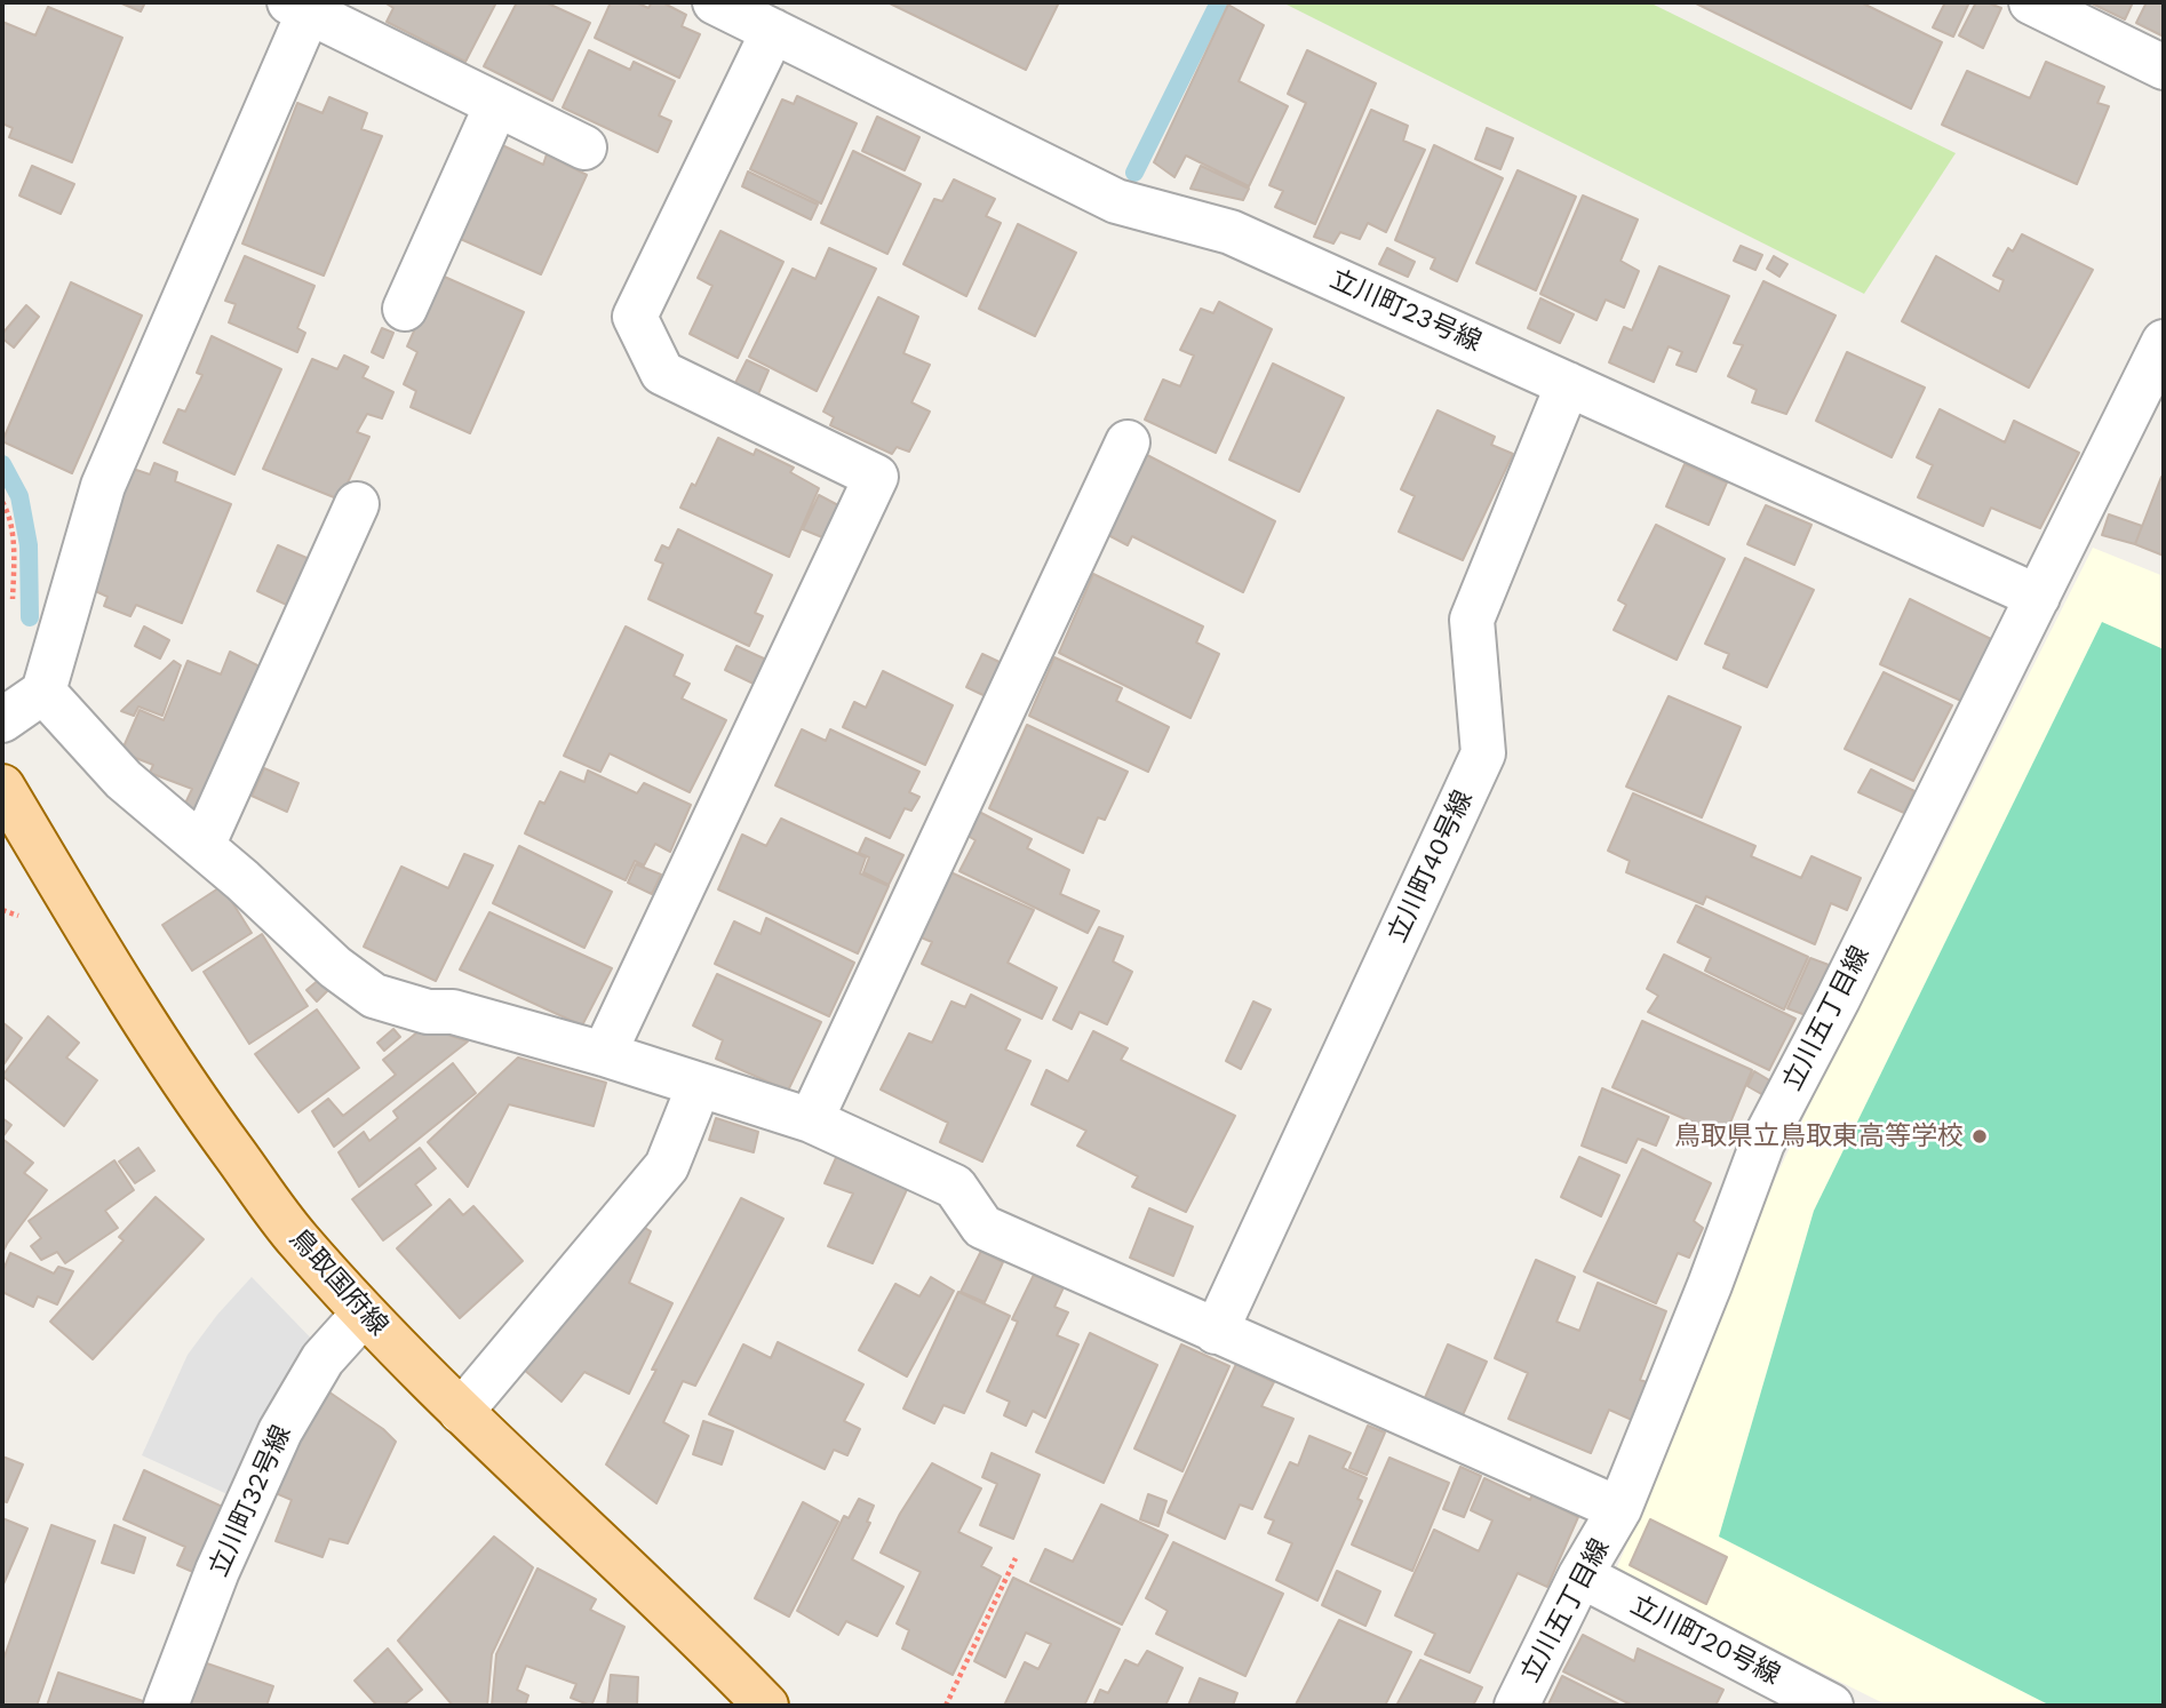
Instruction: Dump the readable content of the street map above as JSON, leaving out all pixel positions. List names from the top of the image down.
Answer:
{
  "streets": {
    "main road": ["鳥取国府線"],
    "street": [
      "立川町23号線",
      "立川町40号線",
      "立川五丁目線",
      "立川町32号線",
      "立川町20号線"
    ]
  },
  "crossings": [
    ["立川町23号線", "立川町40号線"],
    ["立川町23号線", "立川五丁目線"],
    ["立川五丁目線", "立川町20号線"],
    ["鳥取国府線", "立川町32号線"]
  ],
  "places": ["鳥取県立鳥取東高等学校"]
}
